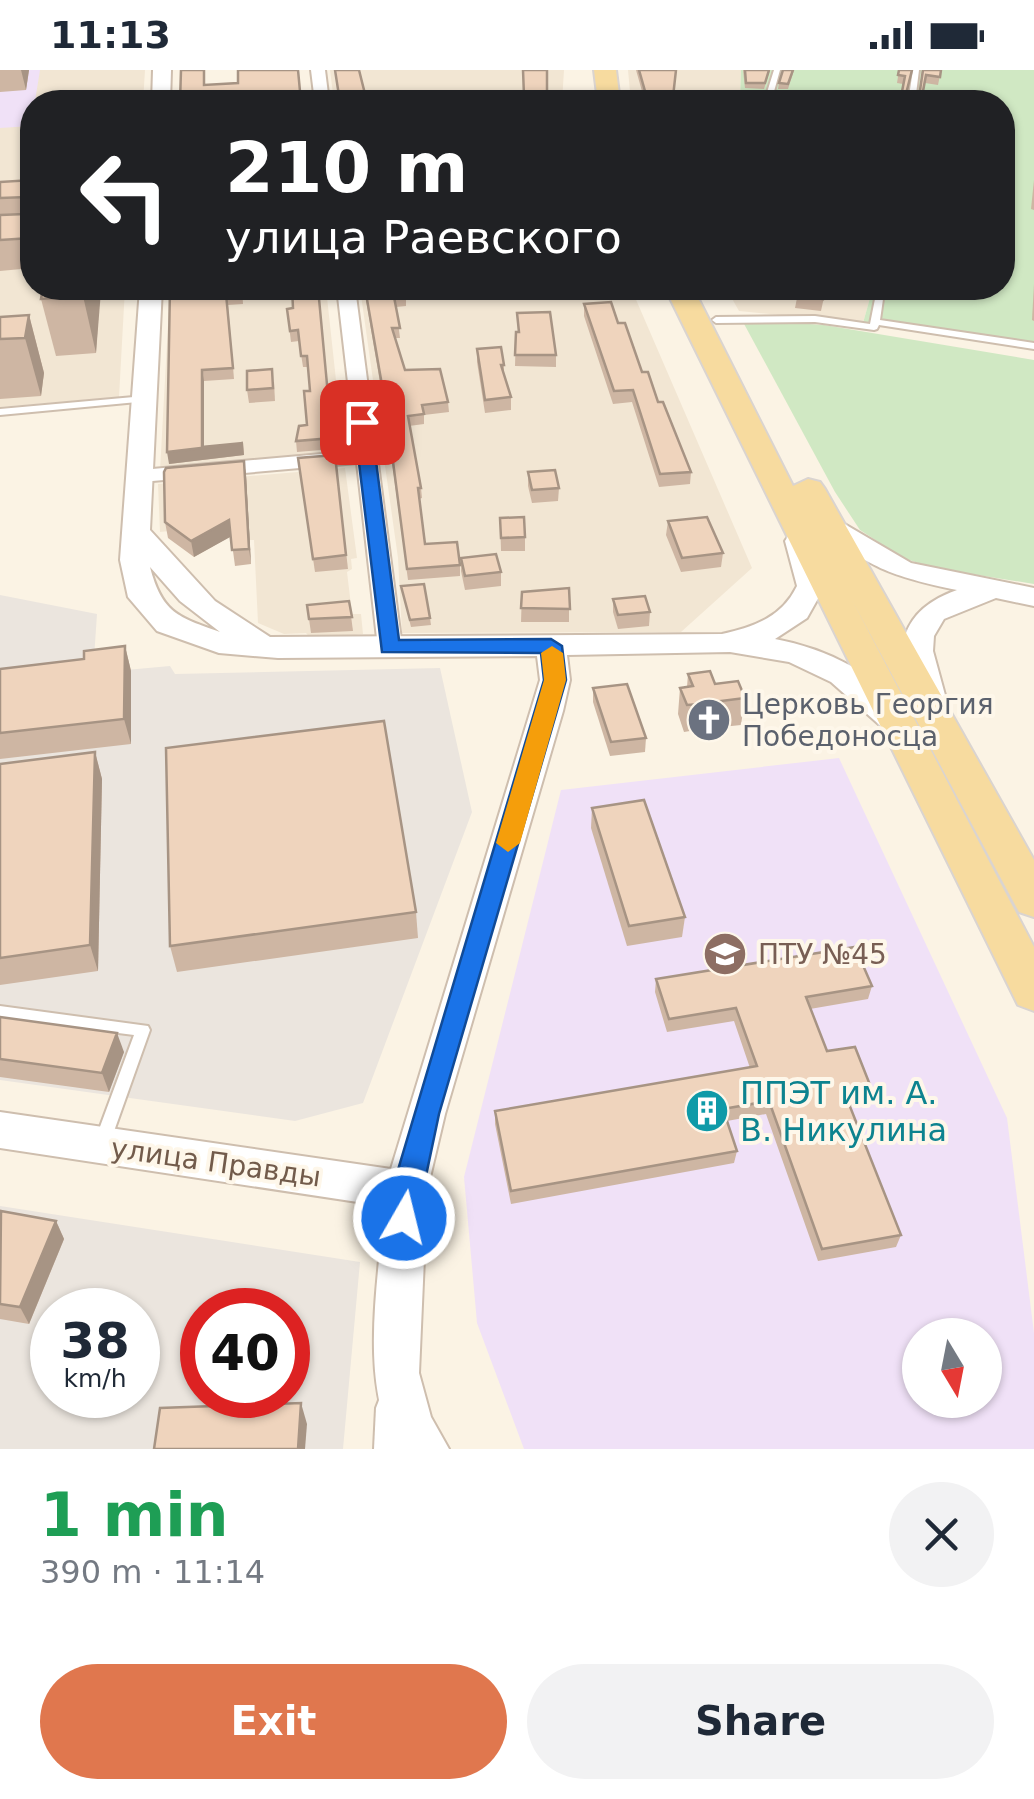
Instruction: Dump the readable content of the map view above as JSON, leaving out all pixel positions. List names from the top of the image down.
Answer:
{
  "streets": {
    "street": ["улица Правды"]
  },
  "places": {
    "church": ["Церковь Георгия Победоносца"],
    "school or university": ["ПТУ №45"],
    "building": ["ППЭТ им. А. В. Никулина"]
  },
  "north": "bottom",
  "page": {
    "status": "11:13",
    "turn": ["210 m", "улица Раевского"],
    "speed": "38 km/h",
    "limit": "40",
    "heading": ["1 min", "390 m · 11:14"],
    "buttons": ["Exit", "Share"]
  }
}
